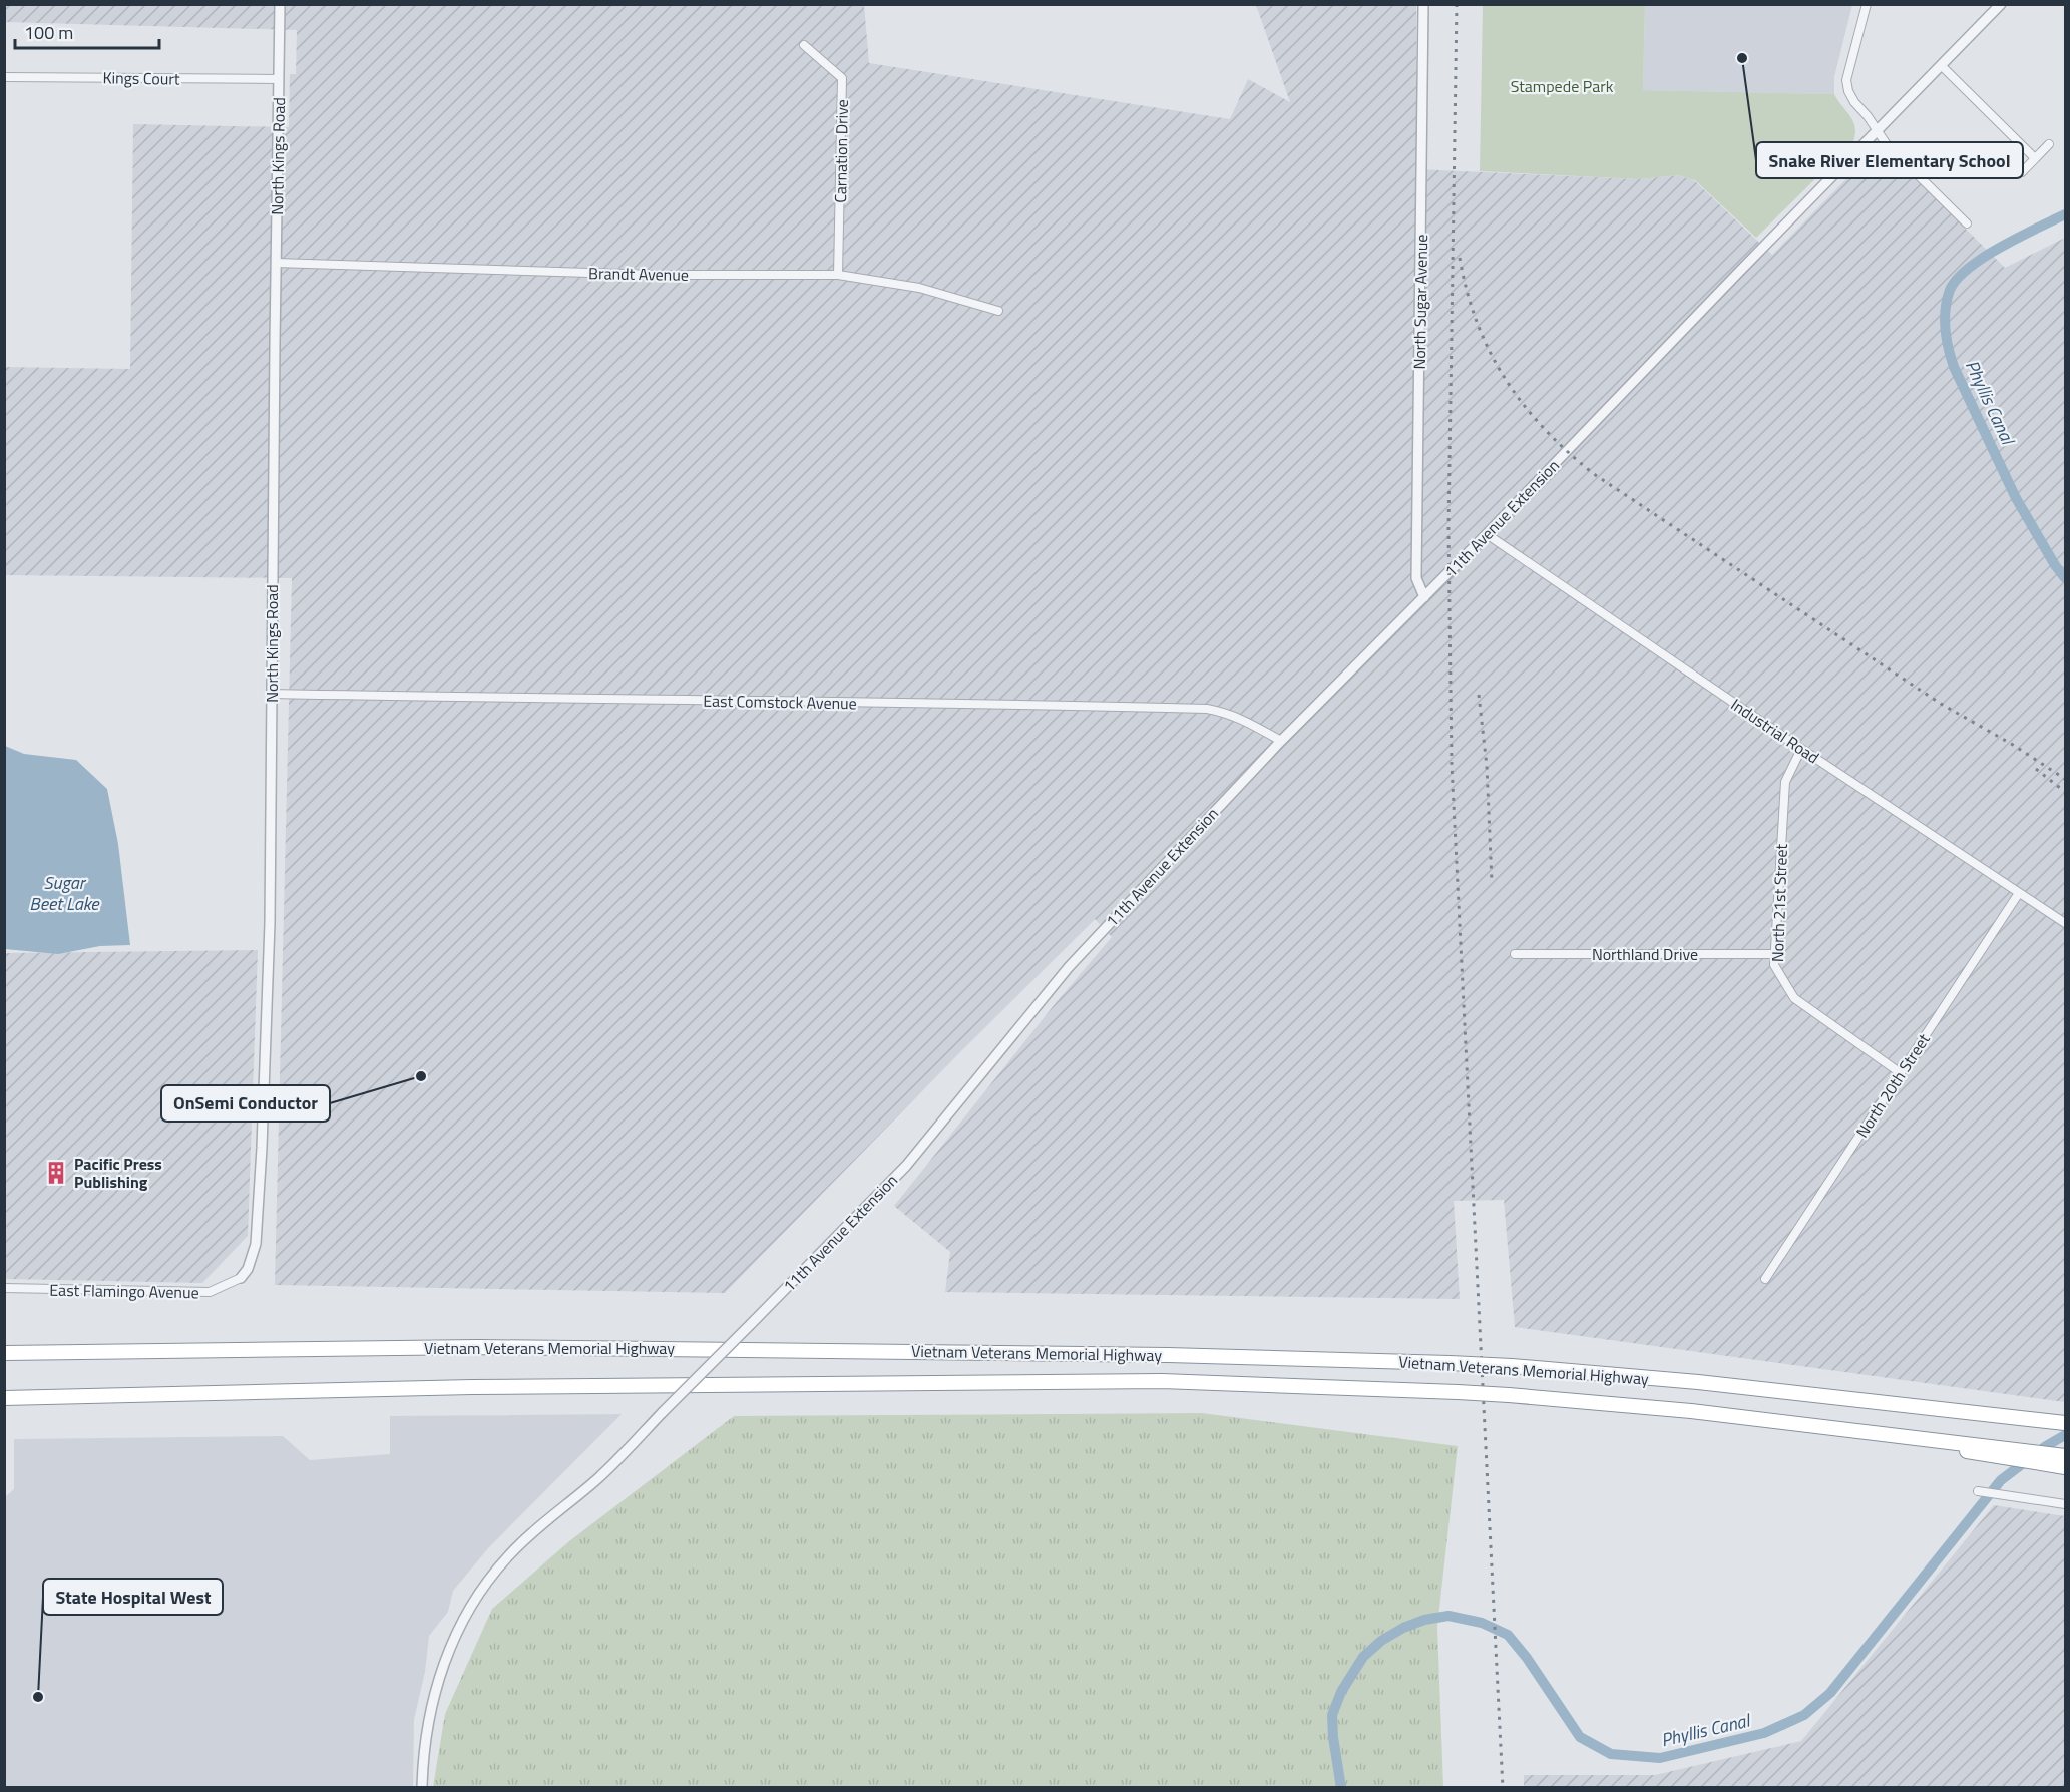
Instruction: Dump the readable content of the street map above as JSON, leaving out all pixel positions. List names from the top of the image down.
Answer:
{
  "streets": {
    "highway": ["Vietnam Veterans Memorial Highway"],
    "street": [
      "Kings Court",
      "Carnation Drive",
      "North Kings Road",
      "Brandt Avenue",
      "North Sugar Avenue",
      "11th Avenue Extension",
      "East Comstock Avenue",
      "Industrial Road",
      "North 21st Street",
      "Northland Drive",
      "North 20th Street",
      "East Flamingo Avenue"
    ]
  },
  "crossings": [
    ["Kings Court", "North Kings Road"],
    ["Carnation Drive", "Brandt Avenue"],
    ["North Kings Road", "Brandt Avenue"],
    ["North Kings Road", "East Comstock Avenue"],
    ["North Kings Road", "East Flamingo Avenue"],
    ["North Sugar Avenue", "11th Avenue Extension"],
    ["11th Avenue Extension", "East Comstock Avenue"],
    ["11th Avenue Extension", "Industrial Road"],
    ["Industrial Road", "North 21st Street"],
    ["Industrial Road", "North 20th Street"],
    ["North 21st Street", "Northland Drive"],
    ["North 21st Street", "North 20th Street"]
  ],
  "water": ["Phyllis Canal", "Sugar Beet Lake"],
  "parks": ["Stampede Park"],
  "places": {
    "other": ["Snake River Elementary School", "OnSemi Conductor", "State Hospital West"],
    "building": ["Pacific Press Publishing"]
  },
  "scale_bar": "100 m"
}
